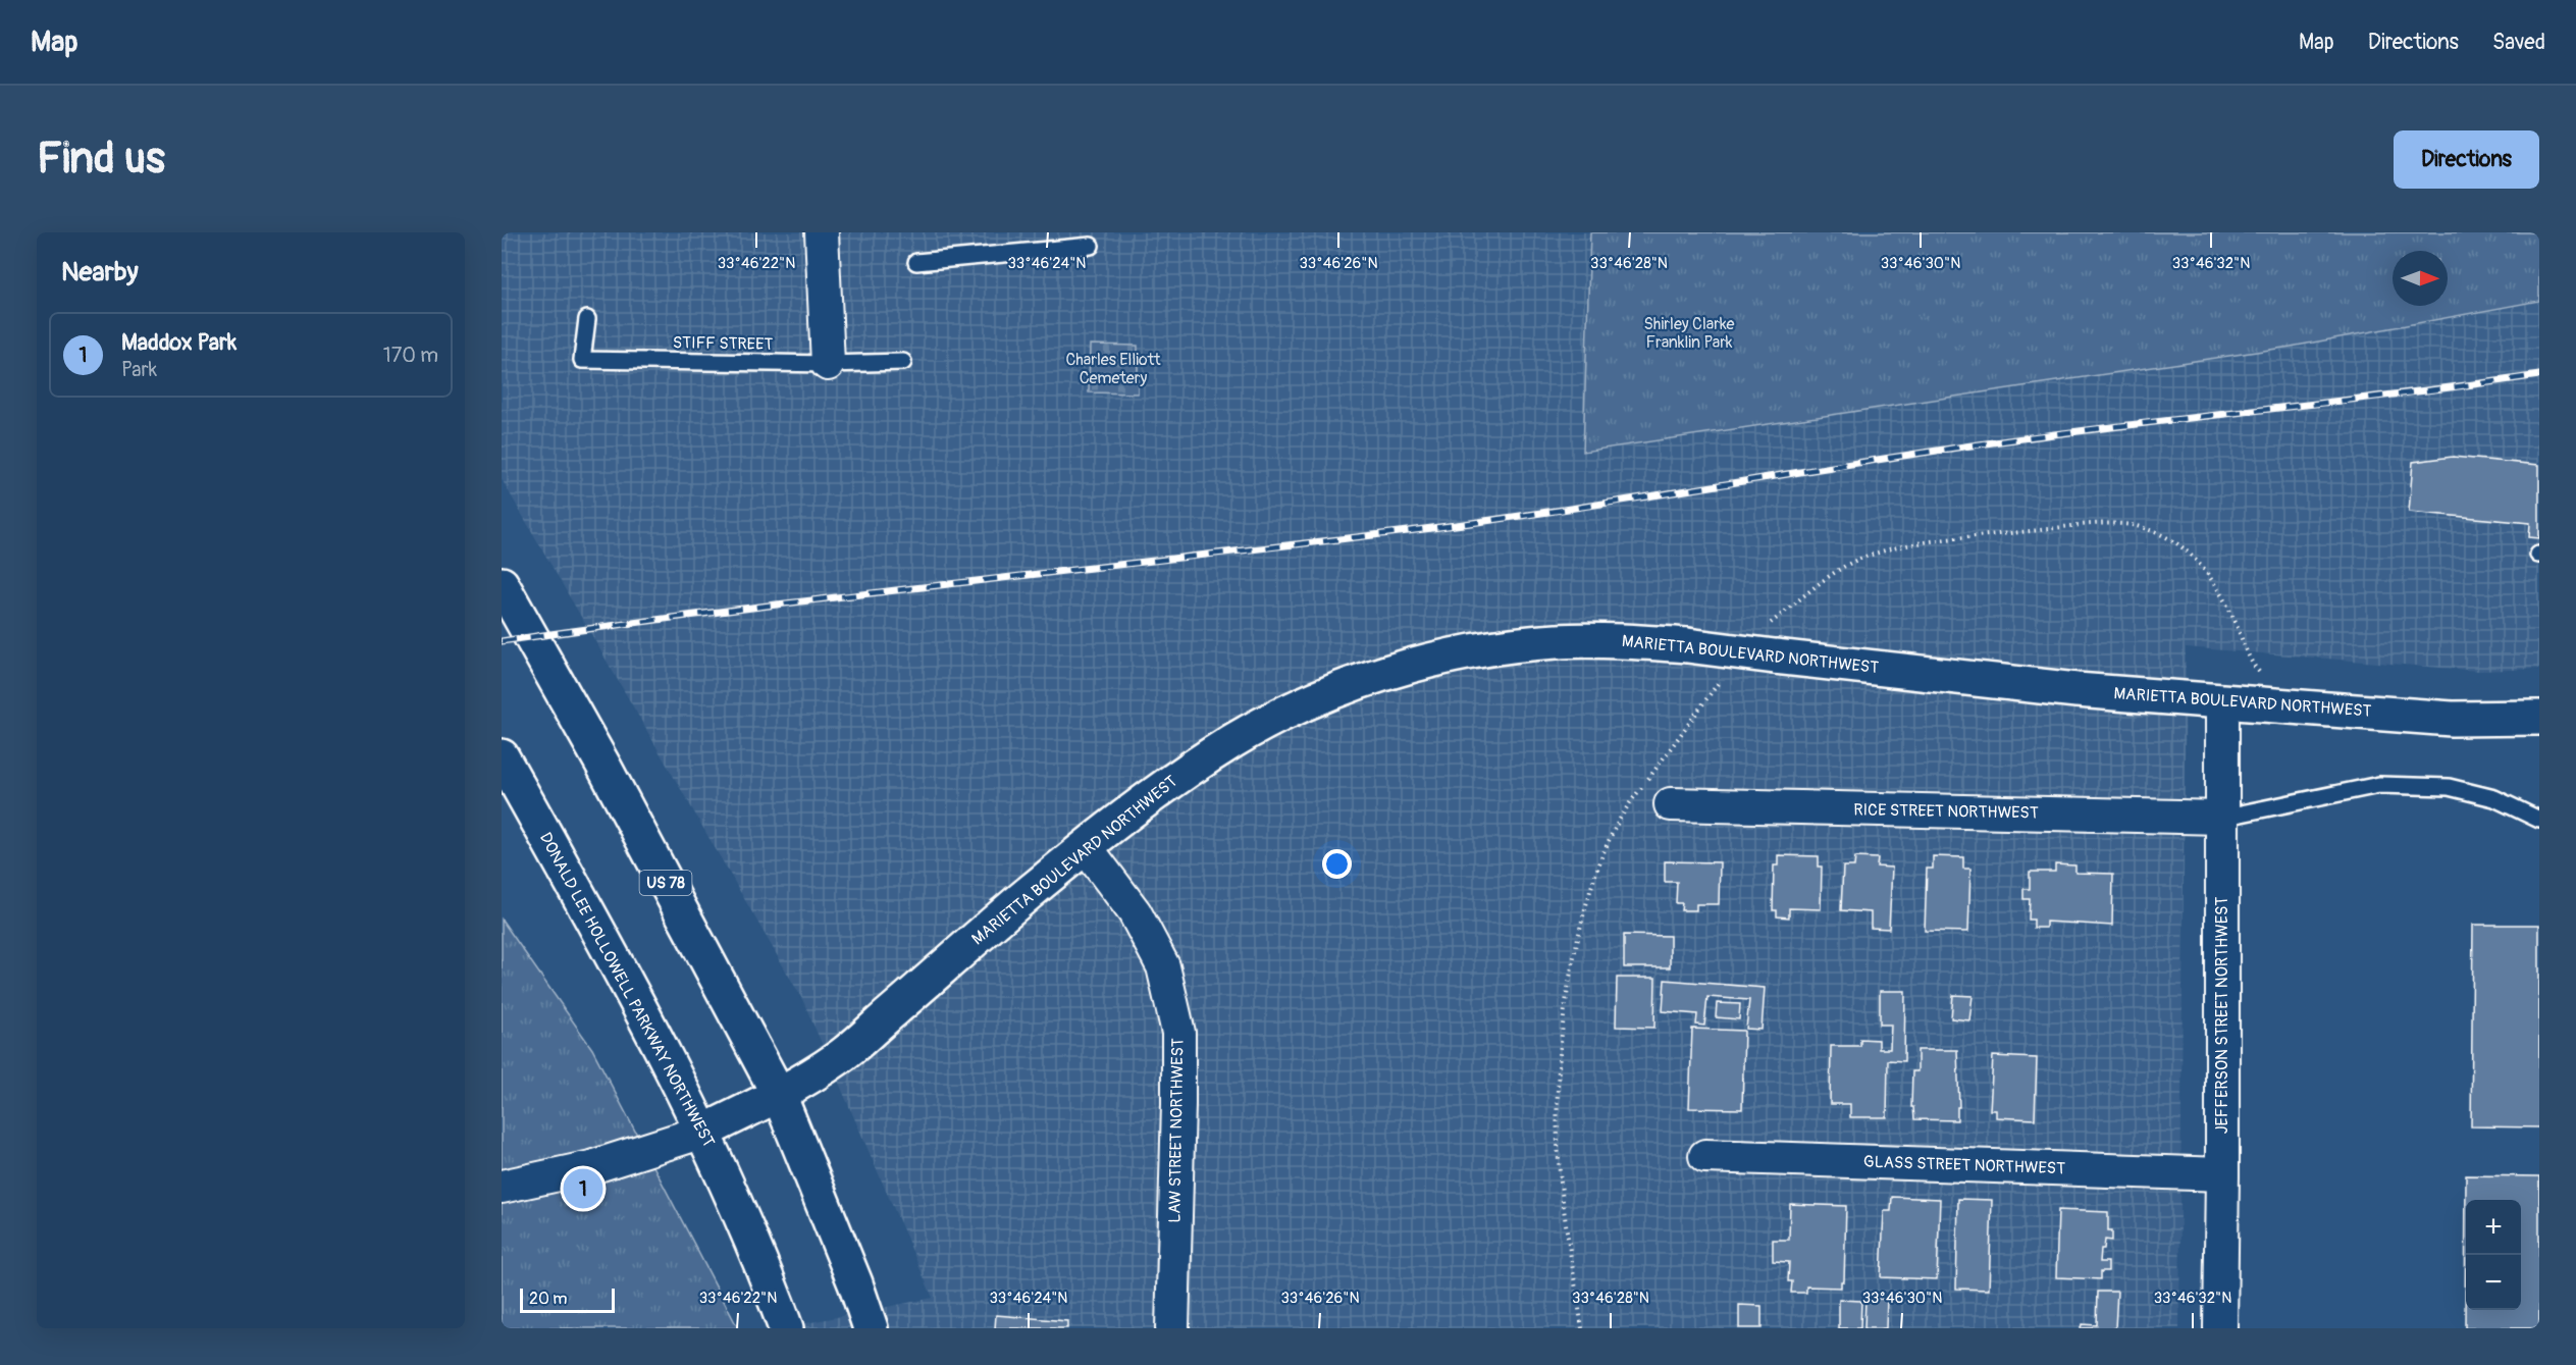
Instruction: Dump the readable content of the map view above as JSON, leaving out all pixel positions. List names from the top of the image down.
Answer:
{
  "streets": {
    "main road": ["MARIETTA BOULEVARD NORTHWEST", "US 78", "DONALD LEE HOLLOWELL PARKWAY NORTHWEST"],
    "street": [
      "RICE STREET NORTHWEST",
      "JEFFERSON STREET NORTHWEST",
      "LAW STREET NORTHWEST",
      "GLASS STREET NORTHWEST"
    ],
    "lane": ["STIFF STREET"]
  },
  "crossings": [
    ["MARIETTA BOULEVARD NORTHWEST", "US 78"],
    ["MARIETTA BOULEVARD NORTHWEST", "DONALD LEE HOLLOWELL PARKWAY NORTHWEST"],
    ["MARIETTA BOULEVARD NORTHWEST", "JEFFERSON STREET NORTHWEST"],
    ["MARIETTA BOULEVARD NORTHWEST", "LAW STREET NORTHWEST"],
    ["RICE STREET NORTHWEST", "JEFFERSON STREET NORTHWEST"],
    ["JEFFERSON STREET NORTHWEST", "GLASS STREET NORTHWEST"]
  ],
  "parks": ["Shirley Clarke Franklin Park", "Charles Elliott Cemetery"],
  "scale_bar": "20 m",
  "north": "right",
  "page": {
    "header": "Map",
    "nav": ["Map", "Directions", "Saved"],
    "buttons": "Directions",
    "title": "Find us",
    "heading": "Nearby",
    "list": [
      {
        "mark": "1",
        "name": "Maddox Park",
        "note": "Park",
        "value": "170 m"
      }
    ],
    "pins": "1",
    "map_buttons": ["+", "−"],
    "scale": "20 m"
  },
  "coordinates": [
    "33°46'22\"N",
    "33°46'24\"N",
    "33°46'26\"N",
    "33°46'28\"N",
    "33°46'30\"N",
    "33°46'32\"N"
  ]
}
